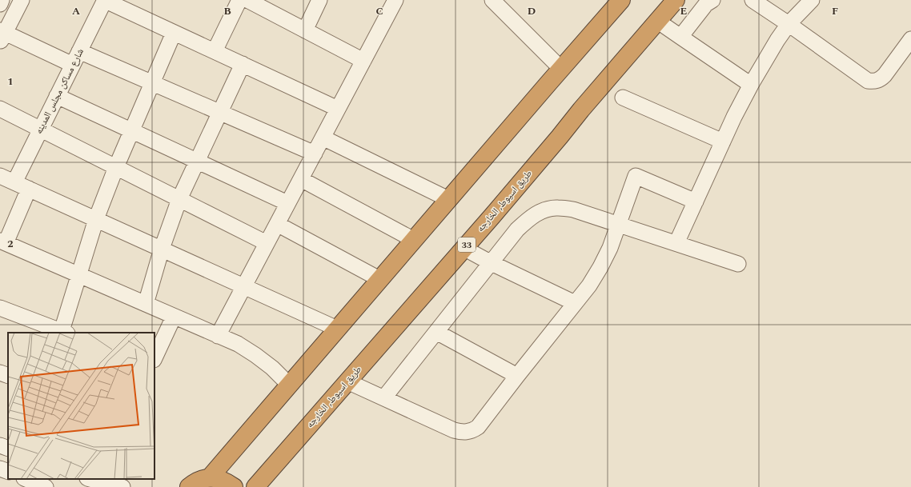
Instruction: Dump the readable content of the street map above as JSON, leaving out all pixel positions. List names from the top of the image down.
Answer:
{
  "streets": {
    "highway": ["طريق اسيوط, الخارجه", "33"],
    "street": ["شارع مساكن مجلس المدينه"]
  },
  "grid": {
    "columns": [
      "A",
      "B",
      "C",
      "D",
      "E",
      "F"
    ],
    "rows": ["1", "2"]
  }
}
